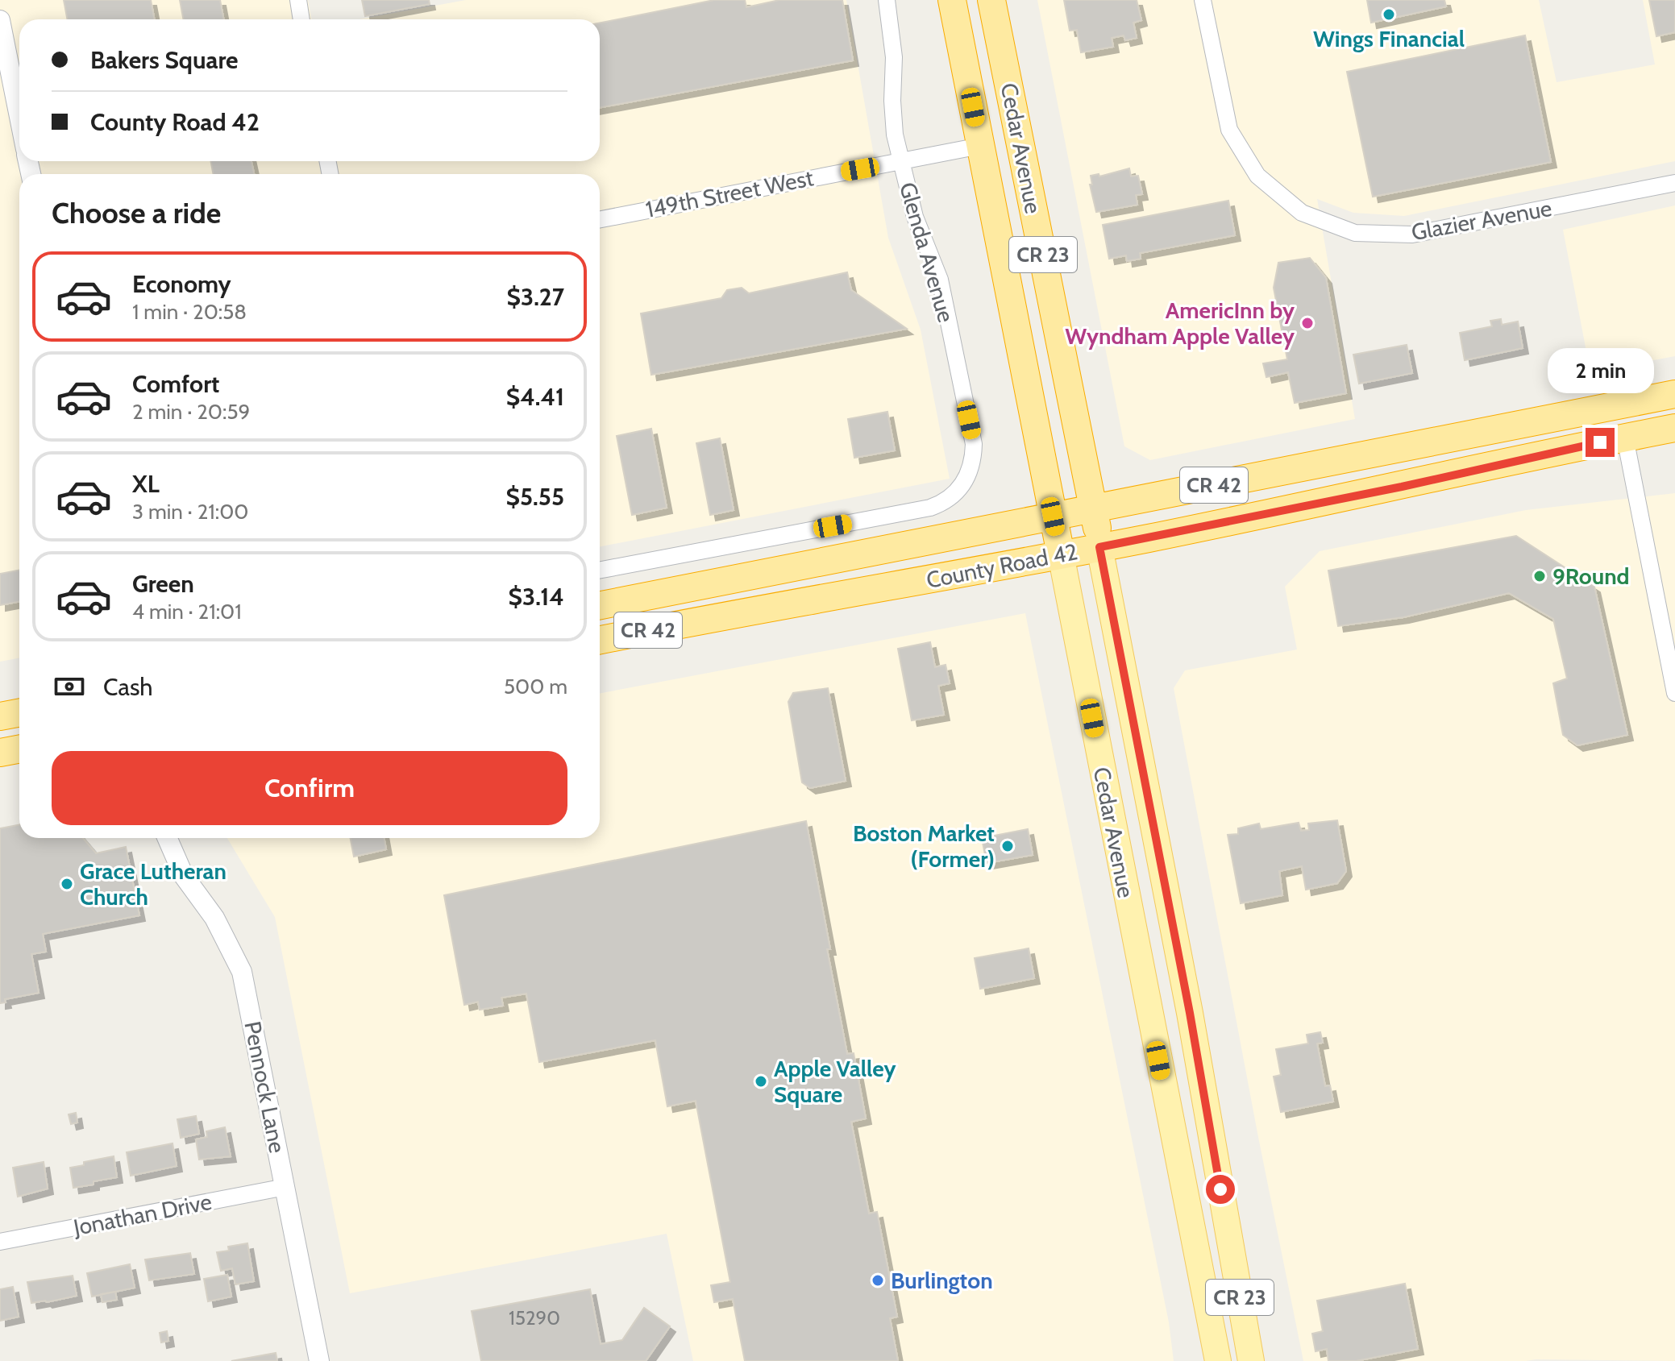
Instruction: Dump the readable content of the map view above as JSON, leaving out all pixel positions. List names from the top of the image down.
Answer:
{
  "streets": {
    "highway": [
      "Cedar Avenue",
      "CR 23",
      "CR 42",
      "County Road 42"
    ],
    "street": [
      "149th Street West",
      "Glazier Avenue",
      "Glenda Avenue",
      "Pennock Lane",
      "Jonathan Drive"
    ]
  },
  "crossings": [
    ["Cedar Avenue", "149th Street West"],
    ["Cedar Avenue", "County Road 42"],
    ["149th Street West", "Glenda Avenue"],
    ["Pennock Lane", "Jonathan Drive"]
  ],
  "places": [
    "Wings Financial",
    "AmericInn by Wyndham Apple Valley",
    "9Round",
    "Boston Market (Former)",
    "Grace Lutheran Church",
    "Apple Valley Square",
    "Burlington"
  ],
  "house_numbers": ["15290"],
  "page": {
    "banner": ["Bakers Square", "County Road 42"],
    "heading": "Choose a ride",
    "list": [
      {
        "name": "Economy",
        "note": "1 min · 20:58",
        "value": "$3.27"
      },
      {
        "name": "Comfort",
        "note": "2 min · 20:59",
        "value": "$4.41"
      },
      {
        "name": "XL",
        "note": "3 min · 21:00",
        "value": "$5.55"
      },
      {
        "name": "Green",
        "note": "4 min · 21:01",
        "value": "$3.14"
      }
    ],
    "bubble": "2 min",
    "pay": ["Cash", "500 m"],
    "buttons": "Confirm"
  }
}
